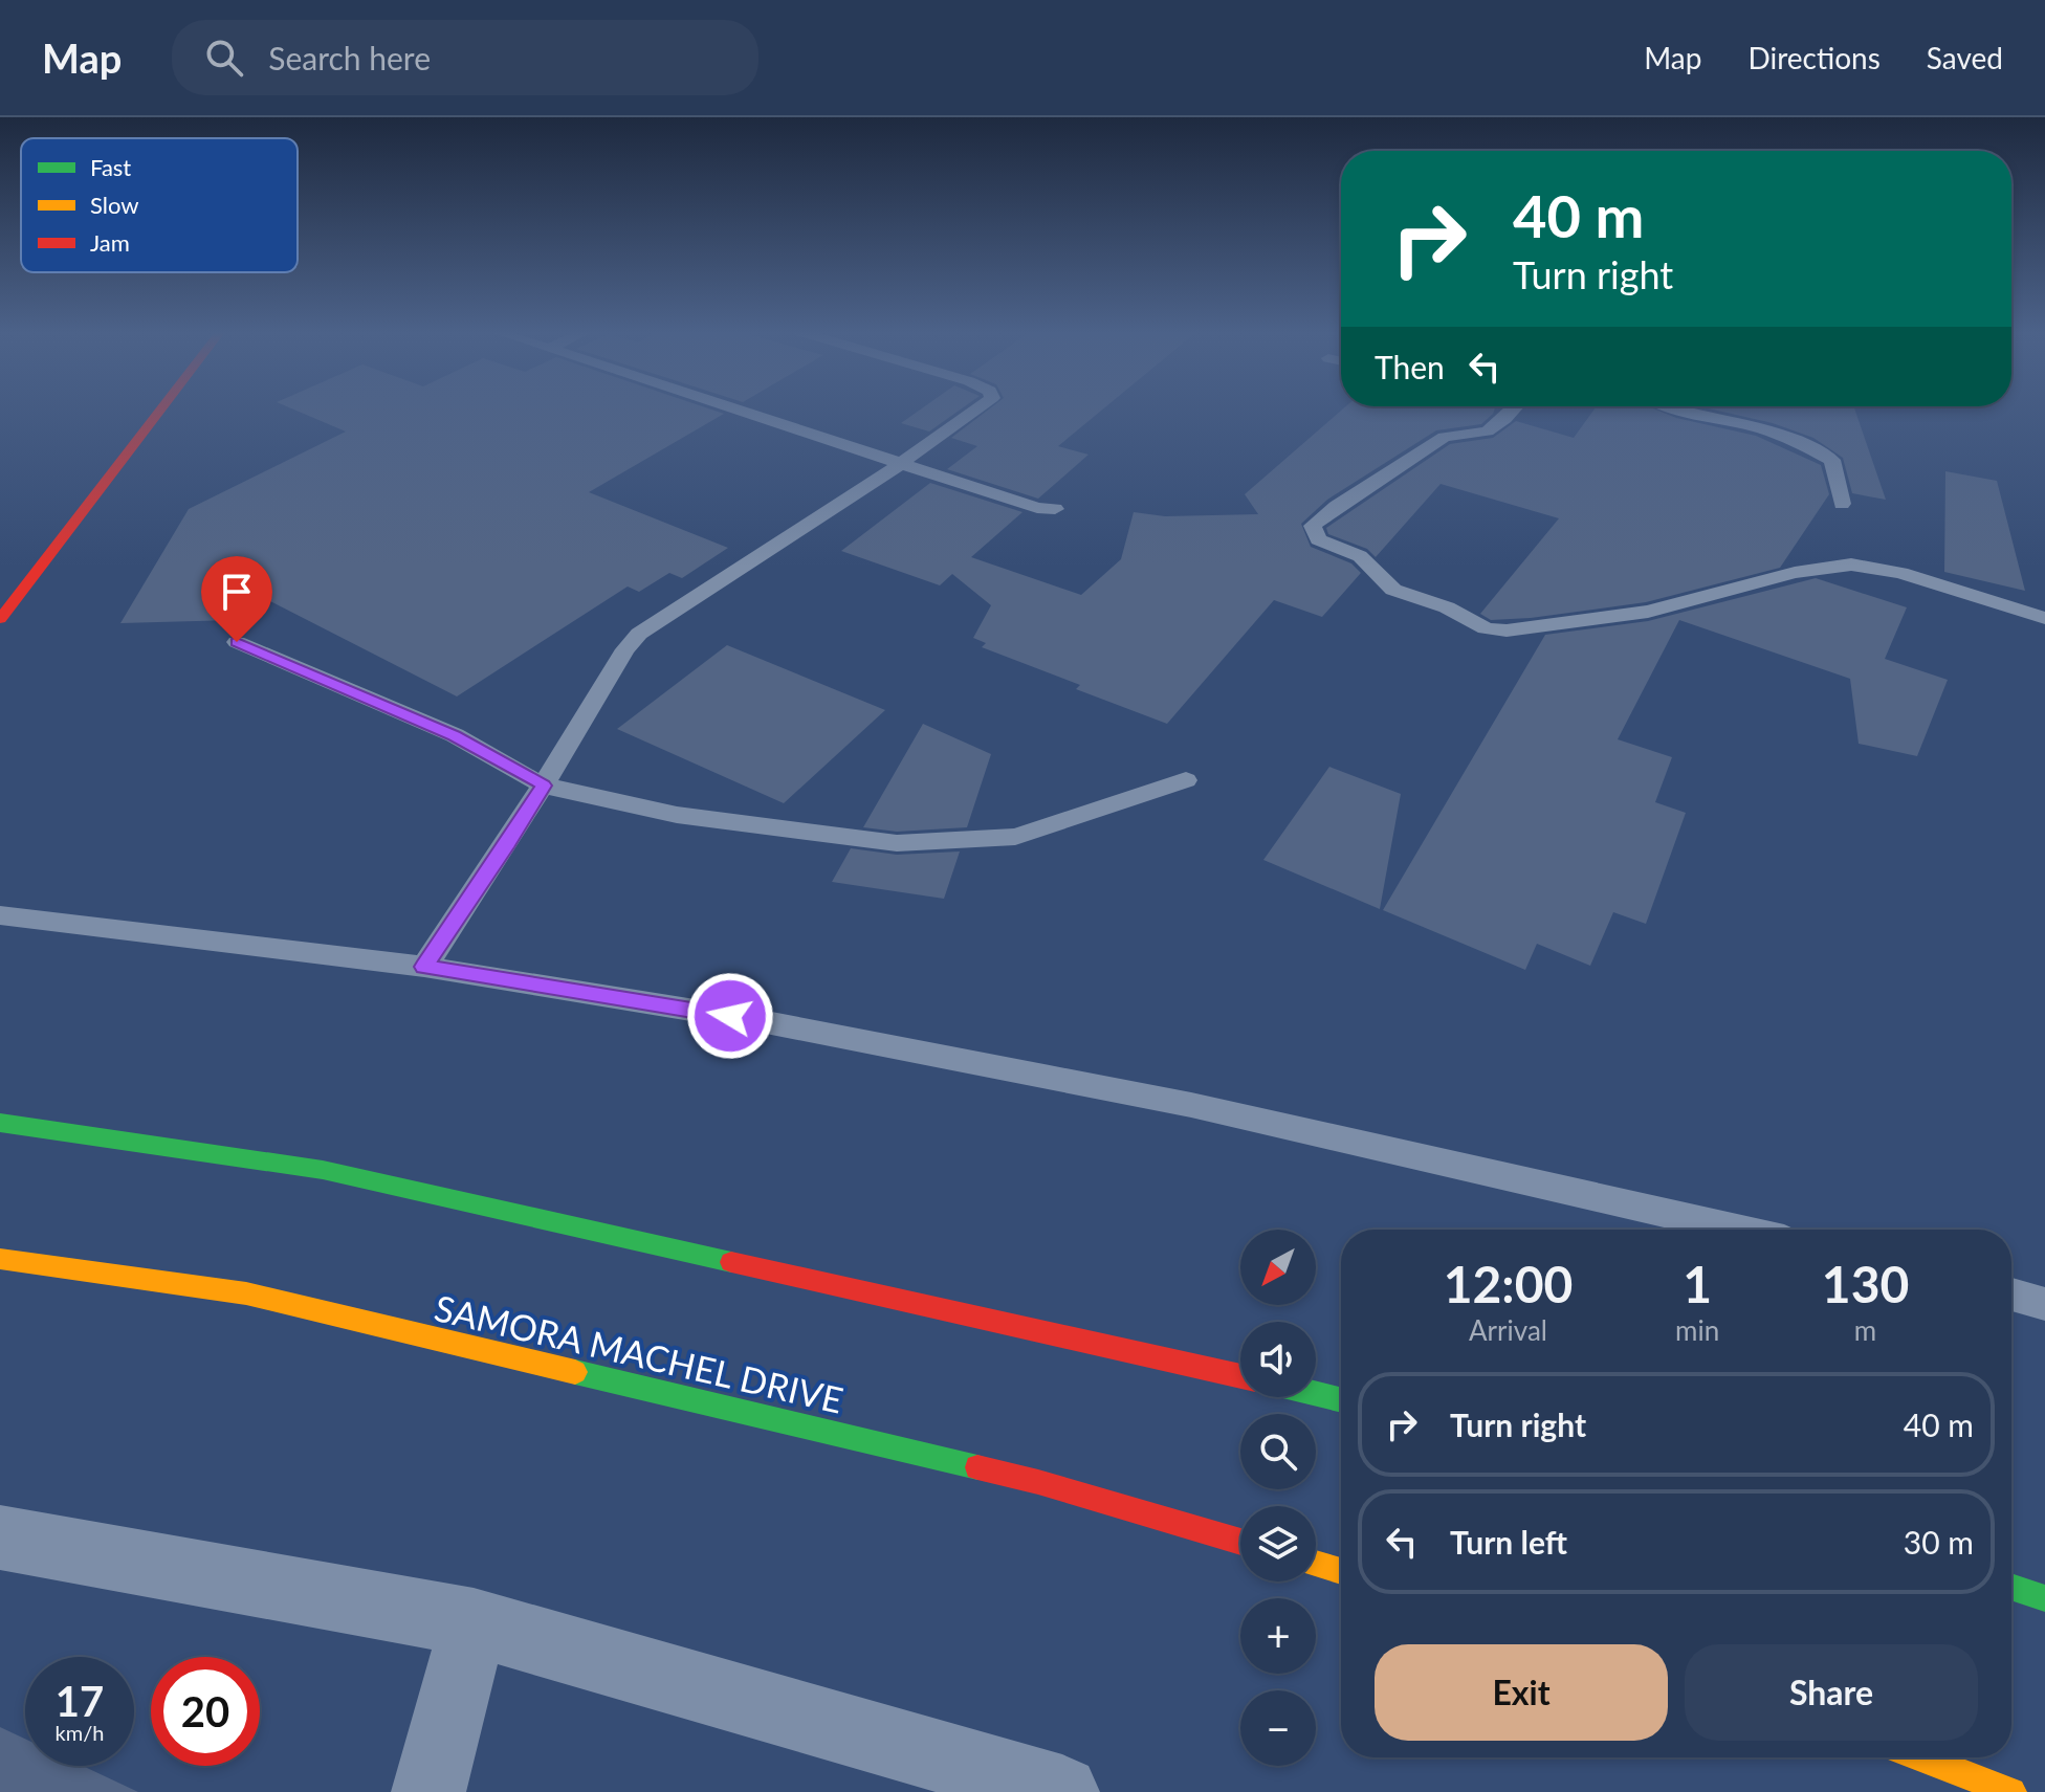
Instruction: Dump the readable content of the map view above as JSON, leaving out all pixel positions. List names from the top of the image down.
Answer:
{
  "streets": {
    "main road": ["SAMORA MACHEL DRIVE"]
  },
  "legend": ["Fast", "Slow", "Jam"],
  "north": "bottom left",
  "page": {
    "header": "Map",
    "search": "Search here",
    "nav": ["Map", "Directions", "Saved"],
    "turn": ["40 m", "Turn right"],
    "then": "Then",
    "map_buttons": ["+", "−"],
    "eta": [
      "12:00",
      "Arrival",
      "1",
      "min",
      "130",
      "m"
    ],
    "list": [
      {
        "name": "Turn right",
        "value": "40 m"
      },
      {
        "name": "Turn left",
        "value": "30 m"
      }
    ],
    "buttons": ["Exit", "Share"],
    "speed": "17 km/h",
    "limit": "20"
  }
}
